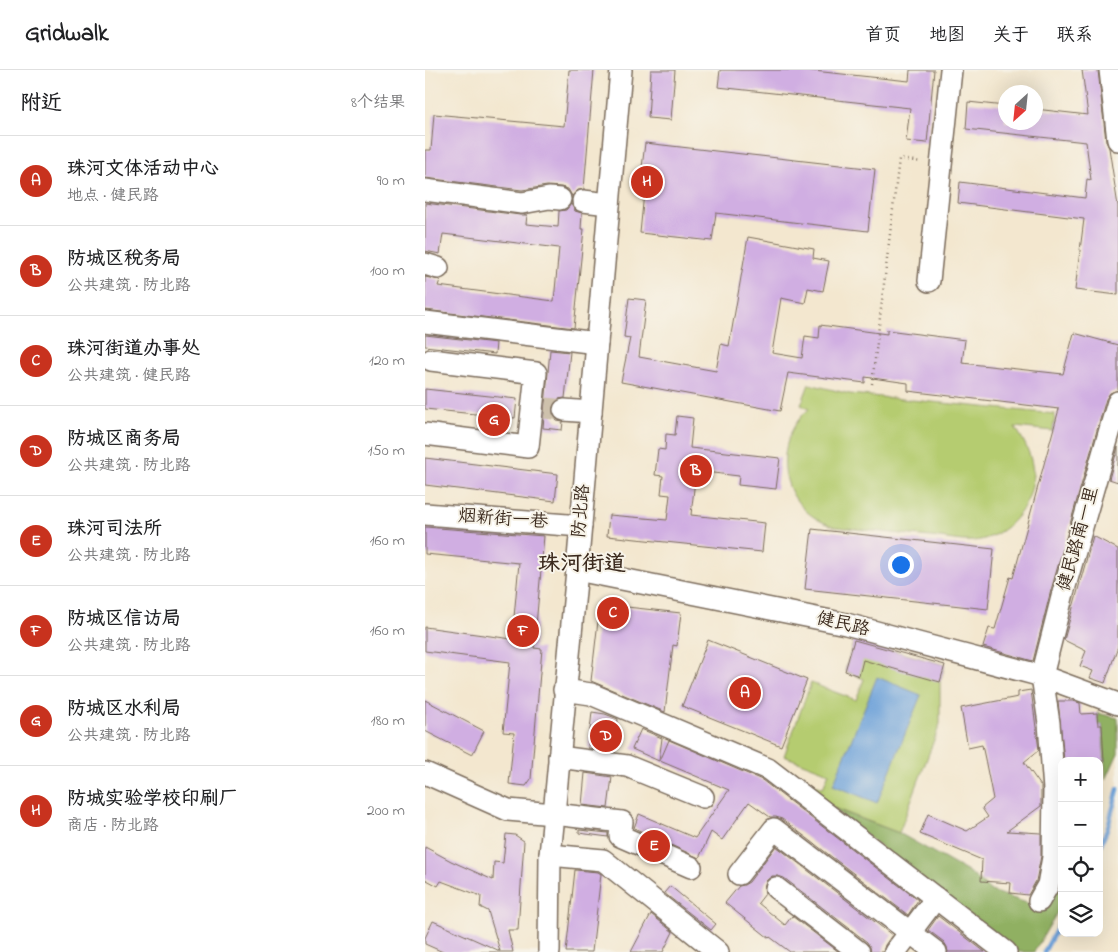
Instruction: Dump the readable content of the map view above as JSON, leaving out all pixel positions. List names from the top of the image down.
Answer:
{
  "streets": {
    "street": [
      "防北路",
      "烟新街一巷",
      "健民路南一里",
      "健民路"
    ]
  },
  "crossings": [
    ["防北路", "烟新街一巷"],
    ["防北路", "健民路"],
    ["健民路南一里", "健民路"]
  ],
  "districts": ["珠河街道"],
  "north": "bottom left",
  "page": {
    "header": "Gridwalk",
    "nav": [
      "首页",
      "地图",
      "关于",
      "联系"
    ],
    "heading": ["附近", "8个结果"],
    "list": [
      {
        "mark": "A",
        "name": "珠河文体活动中心",
        "note": "地点 · 健民路",
        "value": "90 m"
      },
      {
        "mark": "B",
        "name": "防城区税务局",
        "note": "公共建筑 · 防北路",
        "value": "100 m"
      },
      {
        "mark": "C",
        "name": "珠河街道办事处",
        "note": "公共建筑 · 健民路",
        "value": "120 m"
      },
      {
        "mark": "D",
        "name": "防城区商务局",
        "note": "公共建筑 · 防北路",
        "value": "150 m"
      },
      {
        "mark": "E",
        "name": "珠河司法所",
        "note": "公共建筑 · 防北路",
        "value": "160 m"
      },
      {
        "mark": "F",
        "name": "防城区信访局",
        "note": "公共建筑 · 防北路",
        "value": "160 m"
      },
      {
        "mark": "G",
        "name": "防城区水利局",
        "note": "公共建筑 · 防北路",
        "value": "180 m"
      },
      {
        "mark": "H",
        "name": "防城实验学校印刷厂",
        "note": "商店 · 防北路",
        "value": "200 m"
      }
    ],
    "pins": [
      "H",
      "G",
      "B",
      "C",
      "F",
      "A",
      "D",
      "E"
    ],
    "map_buttons": ["+", "−"]
  }
}
